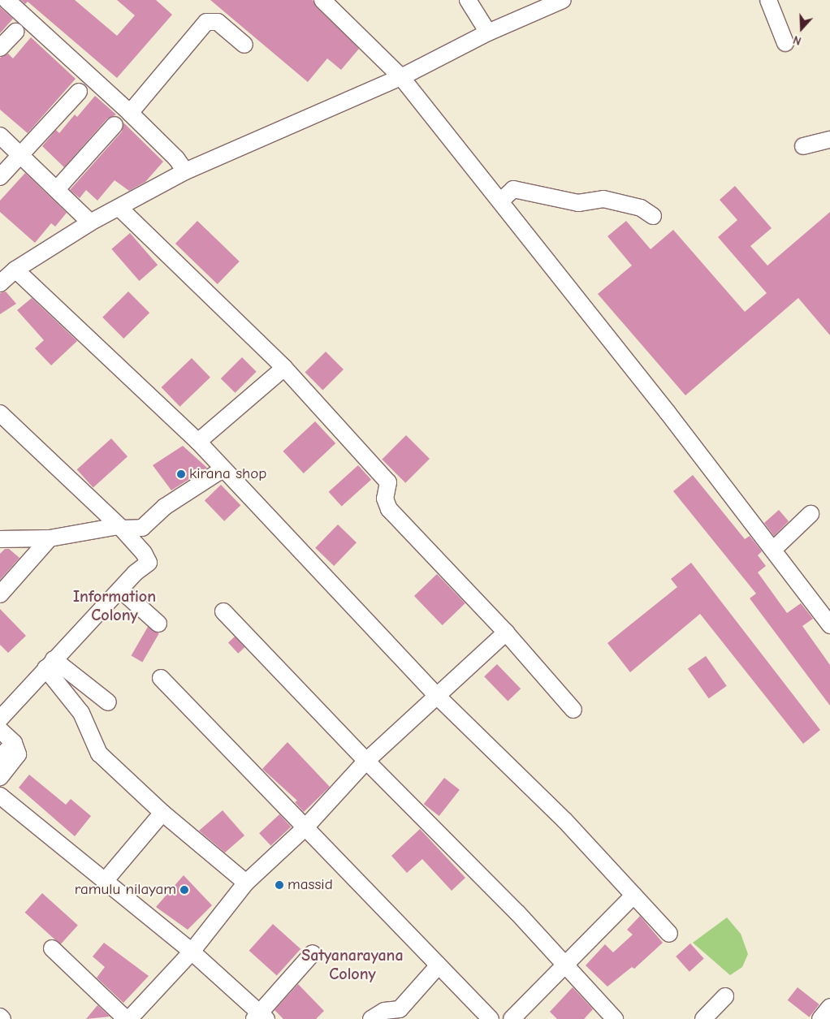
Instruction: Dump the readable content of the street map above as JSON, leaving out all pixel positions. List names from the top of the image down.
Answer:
{
  "districts": ["Information Colony", "Satyanarayana Colony"],
  "places": ["kirana shop", "massid", "ramulu nilayam"],
  "north": "bottom"
}
